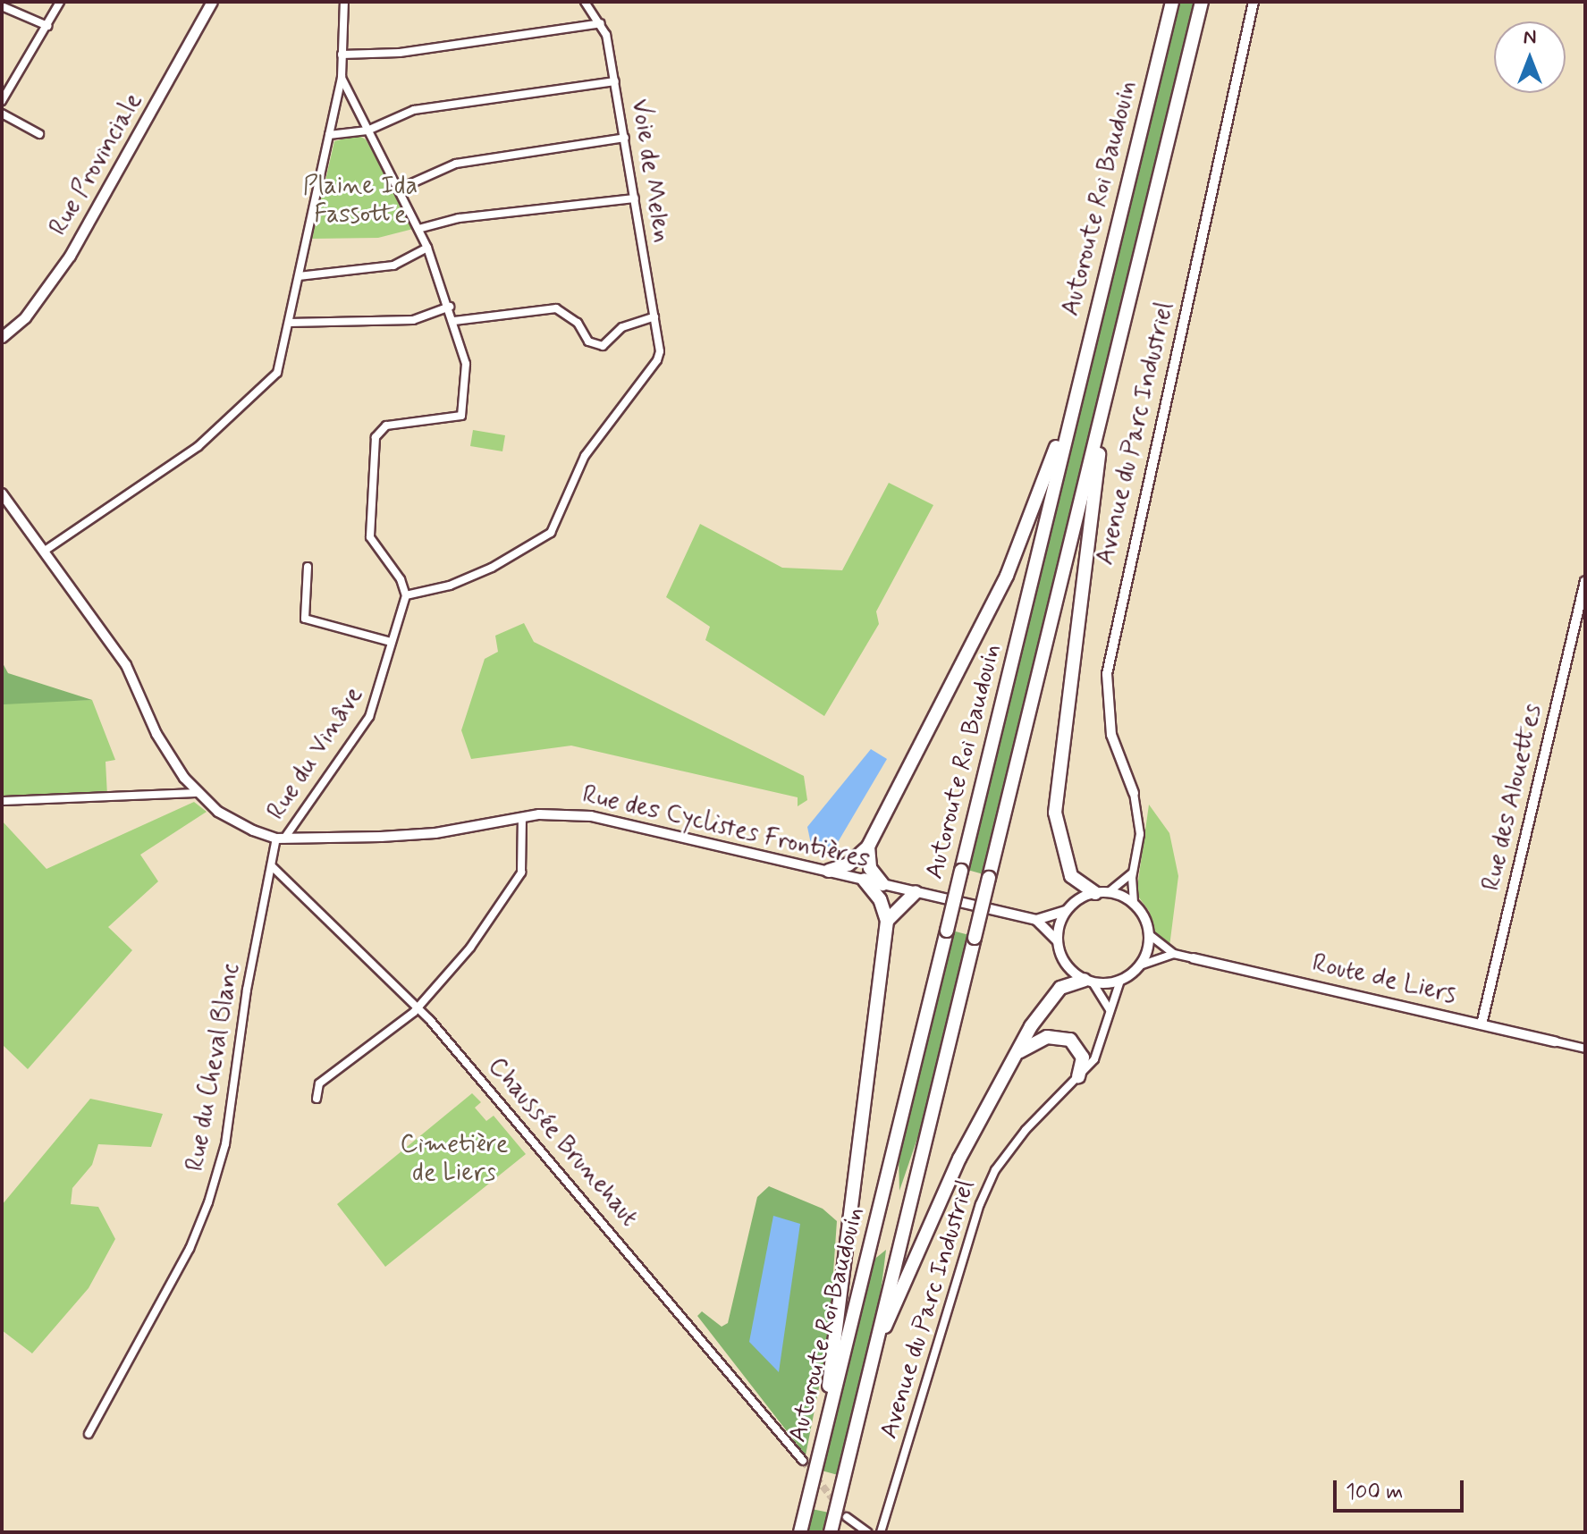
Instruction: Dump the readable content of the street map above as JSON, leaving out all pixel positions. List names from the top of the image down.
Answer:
{
  "streets": {
    "highway": ["Autoroute Roi Baudouin"],
    "main road": ["Rue Provinciale"],
    "street": [
      "Voie de Melen",
      "Avenue du Parc Industriel",
      "Rue du Vinâve",
      "Rue des Alouettes",
      "Rue des Cyclistes Frontières",
      "Route de Liers",
      "Rue du Cheval Blanc",
      "Chaussée Brunehaut"
    ]
  },
  "crossings": [
    ["Voie de Melen", "Rue du Vinâve"],
    ["Avenue du Parc Industriel", "Route de Liers"],
    ["Rue du Vinâve", "Rue des Cyclistes Frontières"],
    ["Rue du Vinâve", "Rue du Cheval Blanc"],
    ["Rue des Alouettes", "Route de Liers"],
    ["Rue des Cyclistes Frontières", "Rue du Cheval Blanc"],
    ["Rue du Cheval Blanc", "Chaussée Brunehaut"]
  ],
  "parks": ["Plaine Ida Fassotte", "Cimetière de Liers"],
  "scale_bar": "100 m",
  "north": "top"
}
